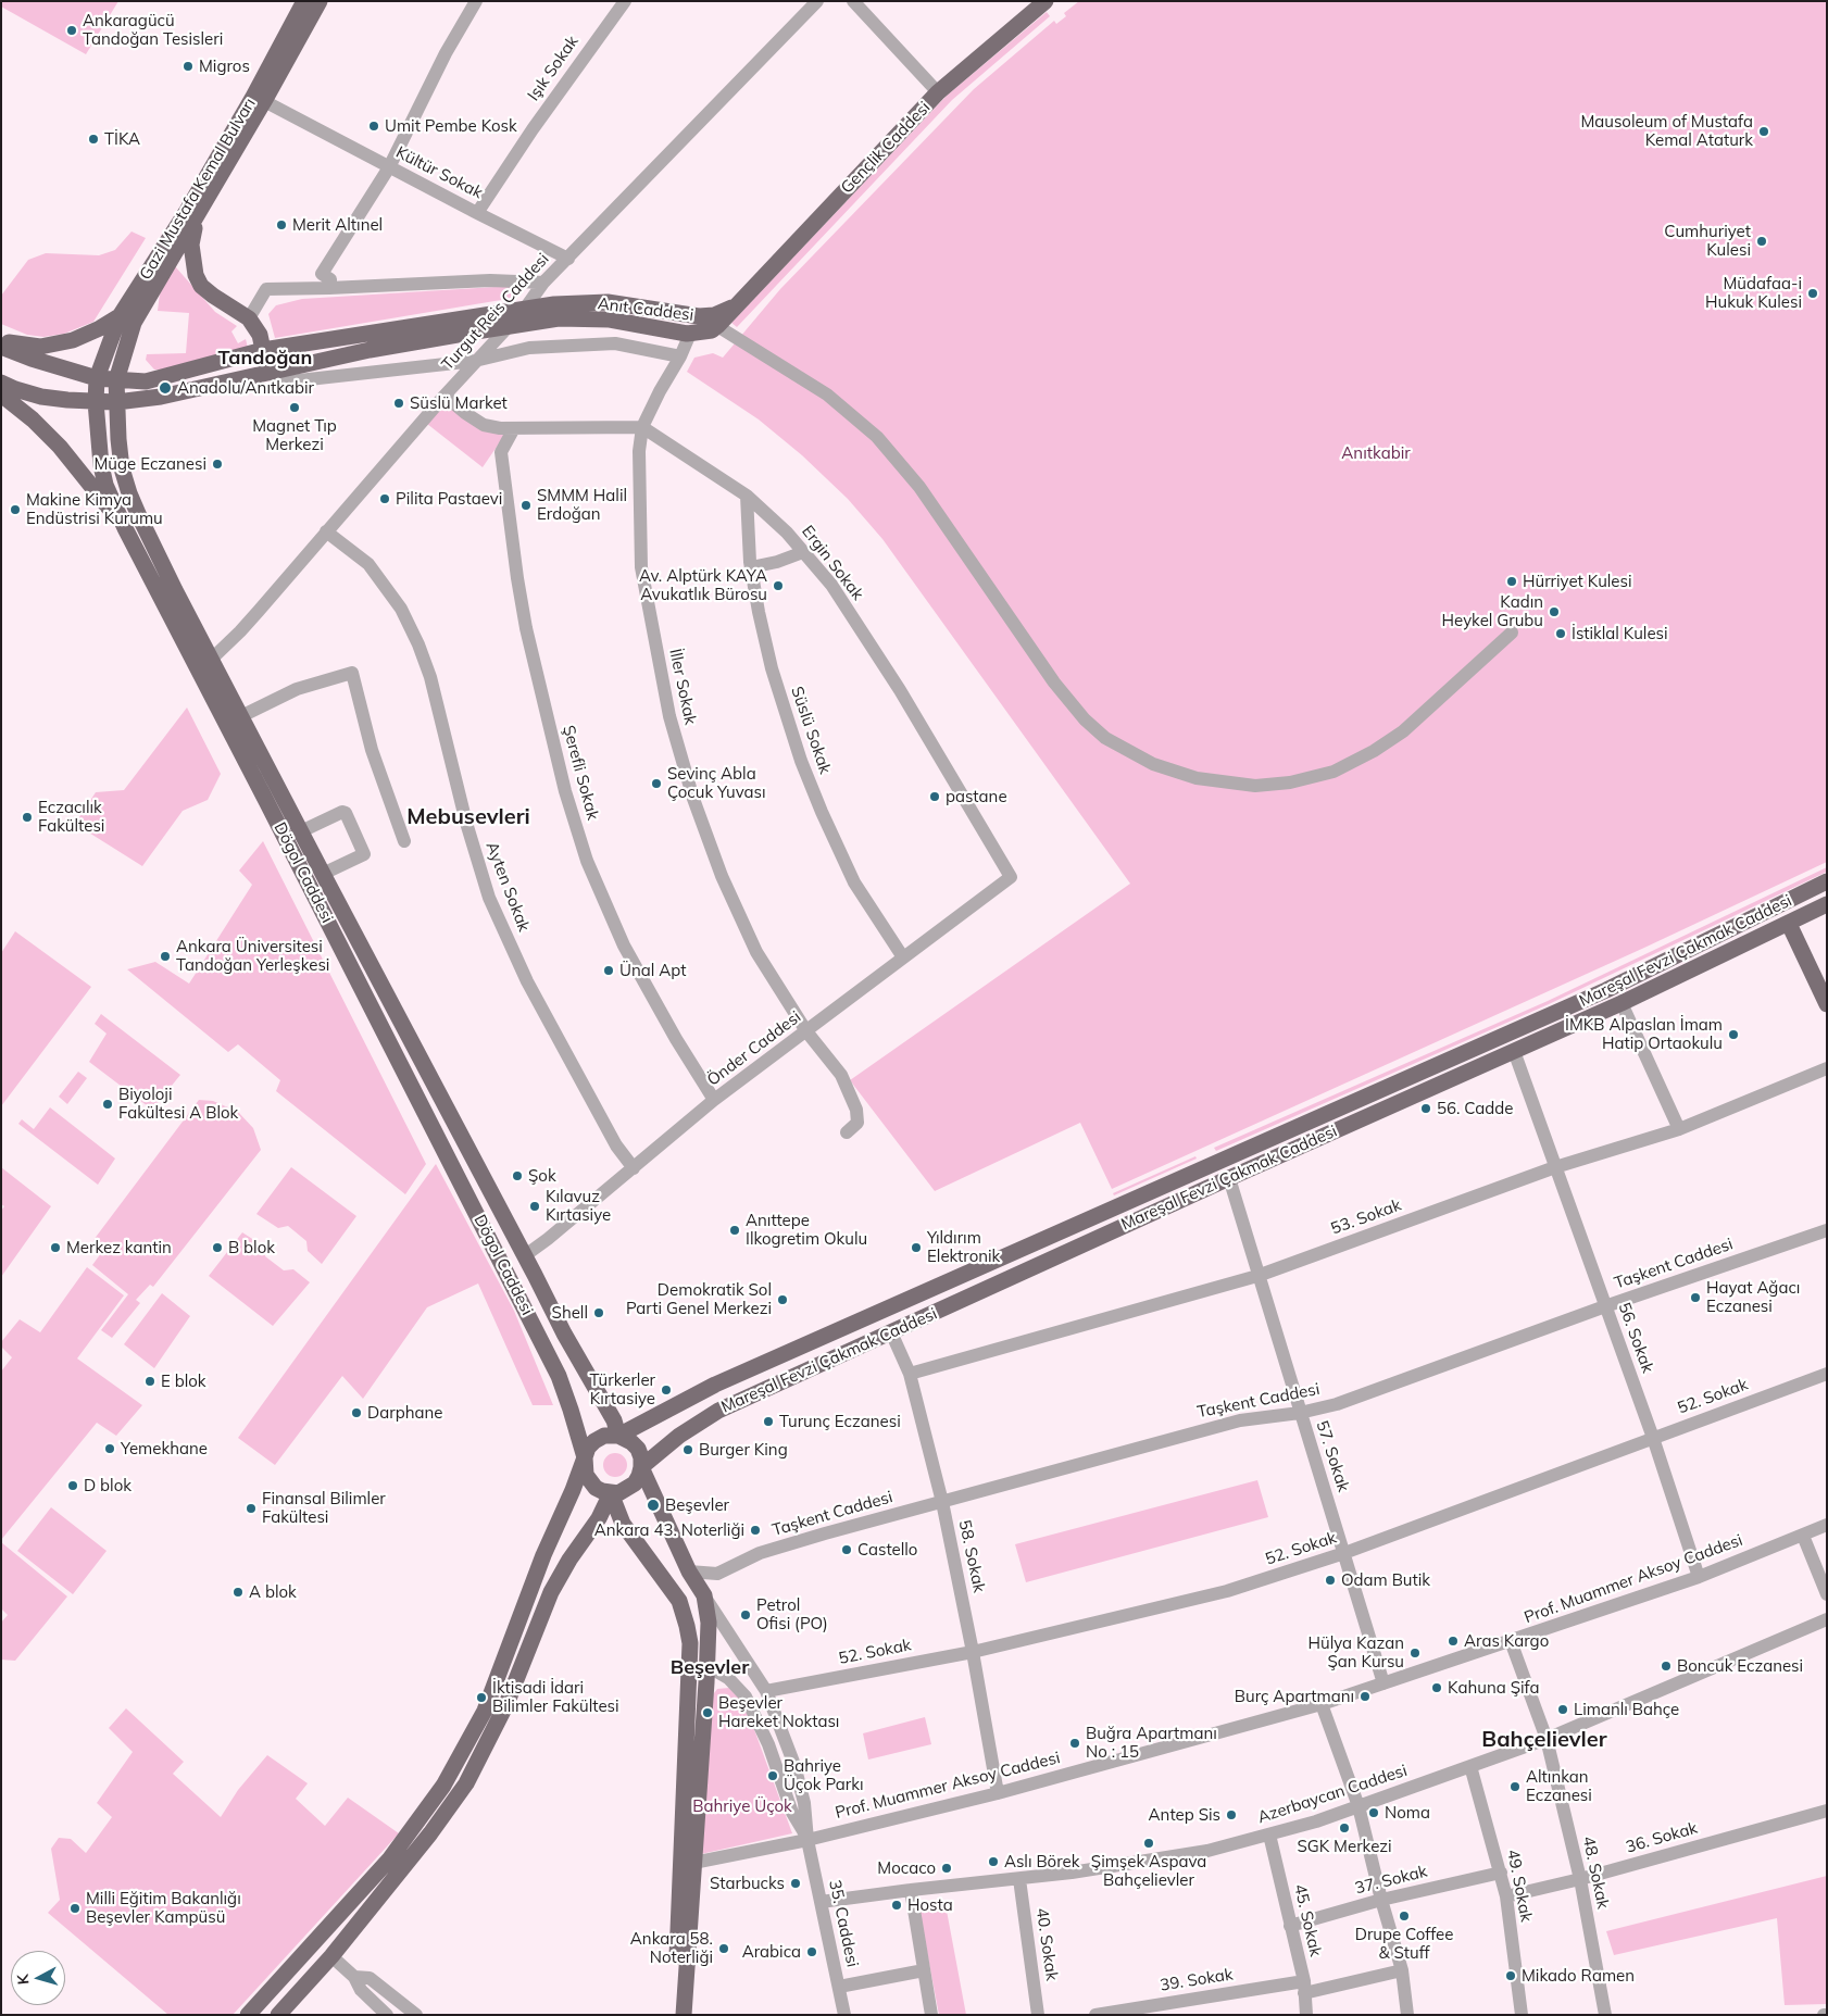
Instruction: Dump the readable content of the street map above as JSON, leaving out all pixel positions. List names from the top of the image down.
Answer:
{
  "streets": {
    "main road": [
      "Gençlik Caddesi",
      "Gazi Mustafa Kemal Bulvarı",
      "Anıt Caddesi",
      "Dögol Caddesi",
      "Mareşal Fevzi Çakmak Caddesi"
    ],
    "street": [
      "Işık Sokak",
      "Kültür Sokak",
      "Turgut Reis Caddesi",
      "Ergin Sokak",
      "İller Sokak",
      "Süslü Sokak",
      "Şerefli Sokak",
      "Ayten Sokak",
      "Önder Caddesi",
      "53. Sokak",
      "Taşkent Caddesi",
      "56. Sokak",
      "52. Sokak",
      "57. Sokak",
      "58. Sokak",
      "Prof. Muammer Aksoy Caddesi",
      "Azerbaycan Caddesi",
      "36. Sokak",
      "48. Sokak",
      "37. Sokak",
      "49. Sokak",
      "45. Sokak",
      "35. Caddesi",
      "40. Sokak",
      "39. Sokak"
    ]
  },
  "crossings": [
    ["Işık Sokak", "Kültür Sokak"],
    ["Gençlik Caddesi", "Anıt Caddesi"],
    ["Kültür Sokak", "Gazi Mustafa Kemal Bulvarı"],
    ["Kültür Sokak", "Turgut Reis Caddesi"],
    ["Gazi Mustafa Kemal Bulvarı", "Anıt Caddesi"],
    ["Gazi Mustafa Kemal Bulvarı", "Dögol Caddesi"],
    ["Anıt Caddesi", "Turgut Reis Caddesi"],
    ["Anıt Caddesi", "İller Sokak"],
    ["Anıt Caddesi", "Dögol Caddesi"],
    ["Turgut Reis Caddesi", "Dögol Caddesi"],
    ["Turgut Reis Caddesi", "Ayten Sokak"],
    ["Ergin Sokak", "İller Sokak"],
    ["Ergin Sokak", "Süslü Sokak"],
    ["Ergin Sokak", "Önder Caddesi"],
    ["İller Sokak", "Önder Caddesi"],
    ["Süslü Sokak", "Önder Caddesi"],
    ["Şerefli Sokak", "Önder Caddesi"],
    ["Dögol Caddesi", "Mareşal Fevzi Çakmak Caddesi"],
    ["Dögol Caddesi", "Önder Caddesi"],
    ["Ayten Sokak", "Önder Caddesi"],
    ["Mareşal Fevzi Çakmak Caddesi", "56. Sokak"],
    ["Mareşal Fevzi Çakmak Caddesi", "57. Sokak"],
    ["Mareşal Fevzi Çakmak Caddesi", "58. Sokak"],
    ["53. Sokak", "56. Sokak"],
    ["53. Sokak", "57. Sokak"],
    ["53. Sokak", "58. Sokak"],
    ["Taşkent Caddesi", "56. Sokak"],
    ["Taşkent Caddesi", "57. Sokak"],
    ["Taşkent Caddesi", "58. Sokak"],
    ["56. Sokak", "52. Sokak"],
    ["56. Sokak", "Prof. Muammer Aksoy Caddesi"],
    ["52. Sokak", "57. Sokak"],
    ["52. Sokak", "58. Sokak"],
    ["57. Sokak", "Prof. Muammer Aksoy Caddesi"],
    ["58. Sokak", "Prof. Muammer Aksoy Caddesi"],
    ["Prof. Muammer Aksoy Caddesi", "48. Sokak"],
    ["Prof. Muammer Aksoy Caddesi", "35. Caddesi"],
    ["Azerbaycan Caddesi", "48. Sokak"],
    ["Azerbaycan Caddesi", "49. Sokak"],
    ["Azerbaycan Caddesi", "45. Sokak"],
    ["Azerbaycan Caddesi", "35. Caddesi"],
    ["Azerbaycan Caddesi", "40. Sokak"],
    ["36. Sokak", "48. Sokak"],
    ["36. Sokak", "49. Sokak"],
    ["37. Sokak", "49. Sokak"],
    ["37. Sokak", "45. Sokak"],
    ["45. Sokak", "39. Sokak"]
  ],
  "districts": [
    "Tandoğan",
    "Mebusevleri",
    "Beşevler",
    "Bahçelievler"
  ],
  "parks": ["Anıtkabir", "Bahriye Üçok"],
  "places": [
    "Ankaragücü Tandoğan Tesisleri",
    "Migros",
    "Umit Pembe Kosk",
    "Mausoleum of Mustafa Kemal Ataturk",
    "TİKA",
    "Merit Altınel",
    "Cumhuriyet Kulesi",
    "Müdafaa-i Hukuk Kulesi",
    "Anadolu/Anıtkabir",
    "Süslü Market",
    "Magnet Tıp Merkezi",
    "Müge Eczanesi",
    "Pilita Pastaevi",
    "SMMM Halil Erdoğan",
    "Makine Kimya Endüstrisi Kurumu",
    "Hürriyet Kulesi",
    "Av. Alptürk KAYA Avukatlık Bürosu",
    "Kadın Heykel Grubu",
    "İstiklal Kulesi",
    "Sevinç Abla Çocuk Yuvası",
    "pastane",
    "Eczacılık Fakültesi",
    "Ankara Üniversitesi Tandoğan Yerleşkesi",
    "Ünal Apt",
    "İMKB Alpaslan İmam Hatip Ortaokulu",
    "Biyoloji Fakültesi A Blok",
    "56. Cadde",
    "Şok",
    "Kılavuz Kırtasiye",
    "Anıttepe Ilkogretim Okulu",
    "Merkez kantin",
    "B blok",
    "Yıldırım Elektronik",
    "Hayat Ağacı Eczanesi",
    "Demokratik Sol Parti Genel Merkezi",
    "Shell",
    "E blok",
    "Türkerler Kırtasiye",
    "Darphane",
    "Turunç Eczanesi",
    "Yemekhane",
    "Burger King",
    "D blok",
    "Beşevler",
    "Finansal Bilimler Fakültesi",
    "Ankara 43. Noterliği",
    "Castello",
    "Odam Butik",
    "A blok",
    "Petrol Ofisi (PO)",
    "Aras Kargo",
    "Hülya Kazan Şan Kursu",
    "Boncuk Eczanesi",
    "Kahuna Şifa",
    "Burç Apartmanı",
    "İktisadi İdari Bilimler Fakültesi",
    "Limanlı Bahçe",
    "Beşevler Hareket Noktası",
    "Buğra Apartmanı No : 15",
    "Bahriye Üçok Parkı",
    "Altınkan Eczanesi",
    "Noma",
    "Antep Sis",
    "SGK Merkezi",
    "Şimşek Aspava Bahçelievler",
    "Aslı Börek",
    "Mocaco",
    "Starbucks",
    "Hosta",
    "Milli Eğitim Bakanlığı Beşevler Kampüsü",
    "Drupe Coffee & Stuff",
    "Ankara 58. Noterliği",
    "Arabica",
    "Mikado Ramen"
  ],
  "north": "left"
}
